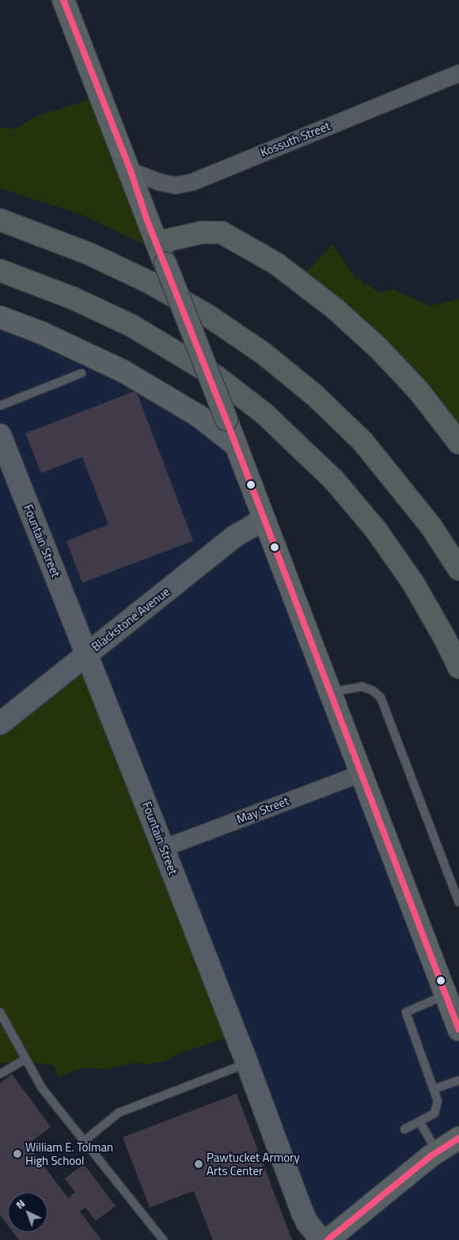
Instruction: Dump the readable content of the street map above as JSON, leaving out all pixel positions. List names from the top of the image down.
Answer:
{
  "streets": {
    "street": [
      "Kossuth Street",
      "Fountain Street",
      "Blackstone Avenue",
      "May Street"
    ]
  },
  "crossings": [
    ["Fountain Street", "Blackstone Avenue"],
    ["Fountain Street", "May Street"]
  ],
  "places": ["William E. Tolman High School", "Pawtucket Armory Arts Center"],
  "north": "top left"
}
